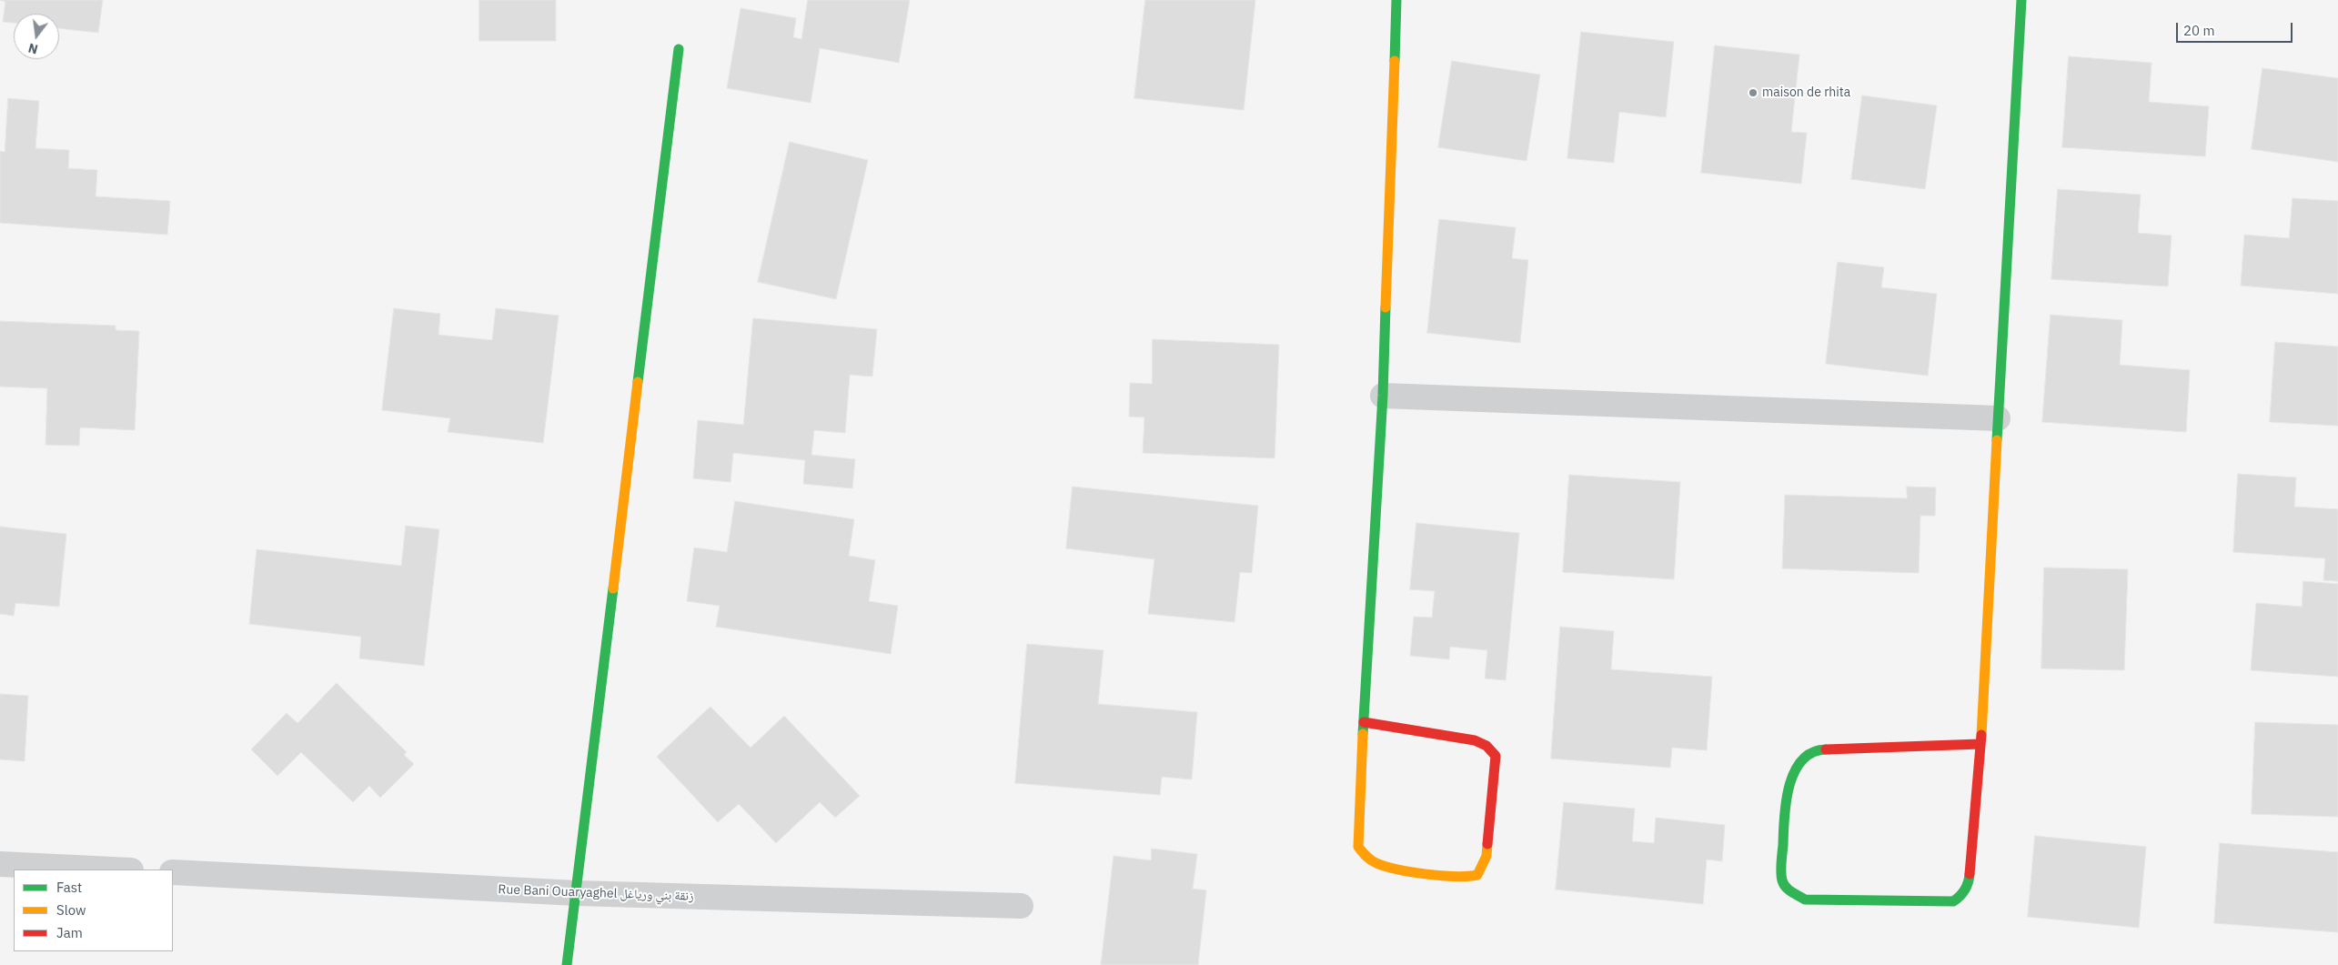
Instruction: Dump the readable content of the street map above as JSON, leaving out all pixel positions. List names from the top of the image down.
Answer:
{
  "streets": {
    "street": ["Rue Bani Ouaryaghel زنقة بني ورياغل"]
  },
  "places": ["maison de rhita"],
  "legend": ["Fast", "Slow", "Jam"],
  "scale_bar": "20 m",
  "north": "bottom"
}
